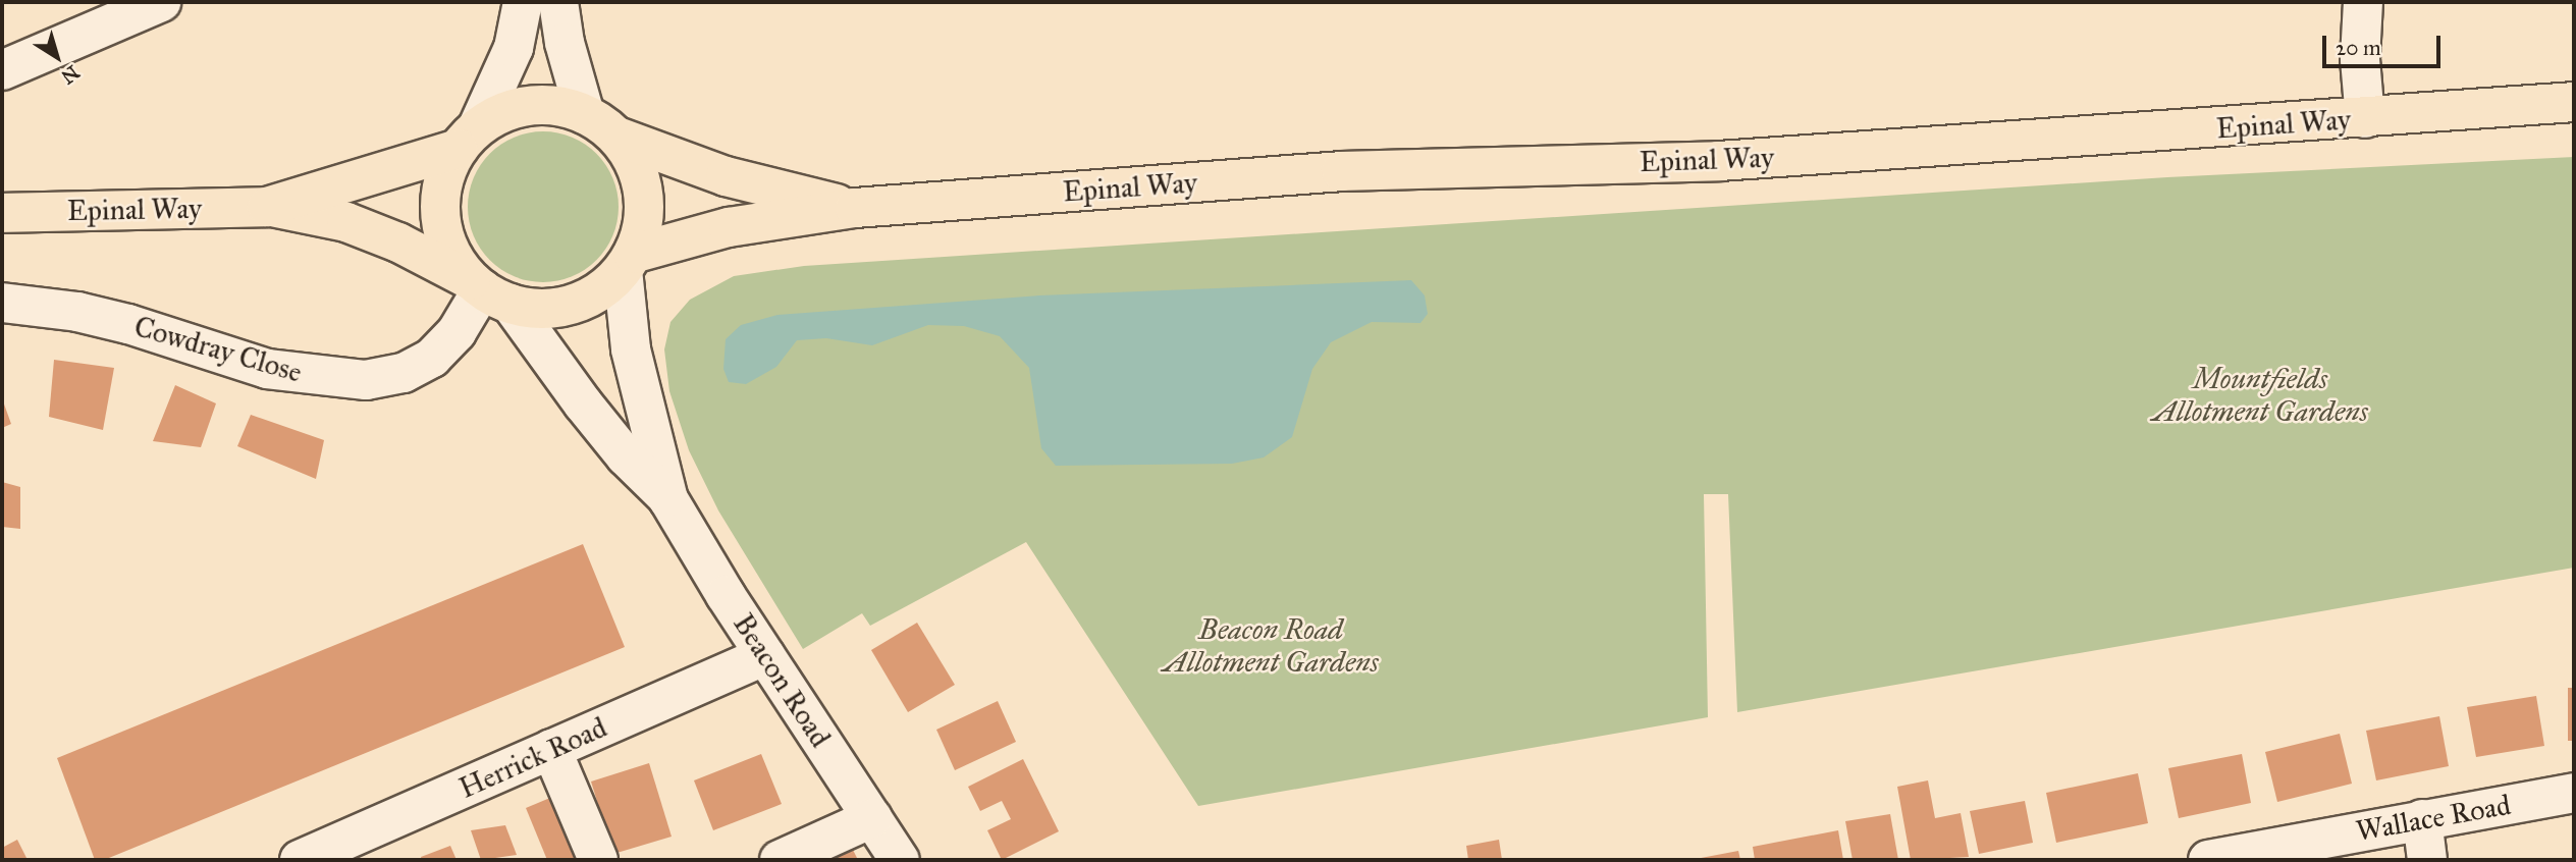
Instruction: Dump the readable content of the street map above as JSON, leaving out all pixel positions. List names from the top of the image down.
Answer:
{
  "streets": {
    "main road": ["Epinal Way"],
    "street": [
      "Cowdray Close",
      "Beacon Road",
      "Herrick Road",
      "Wallace Road"
    ]
  },
  "crossings": [
    ["Epinal Way", "Cowdray Close"],
    ["Epinal Way", "Beacon Road"],
    ["Cowdray Close", "Beacon Road"],
    ["Beacon Road", "Herrick Road"]
  ],
  "parks": ["Mountfields Allotment Gardens", "Beacon Road Allotment Gardens"],
  "scale_bar": "20 m",
  "north": "bottom right"
}
